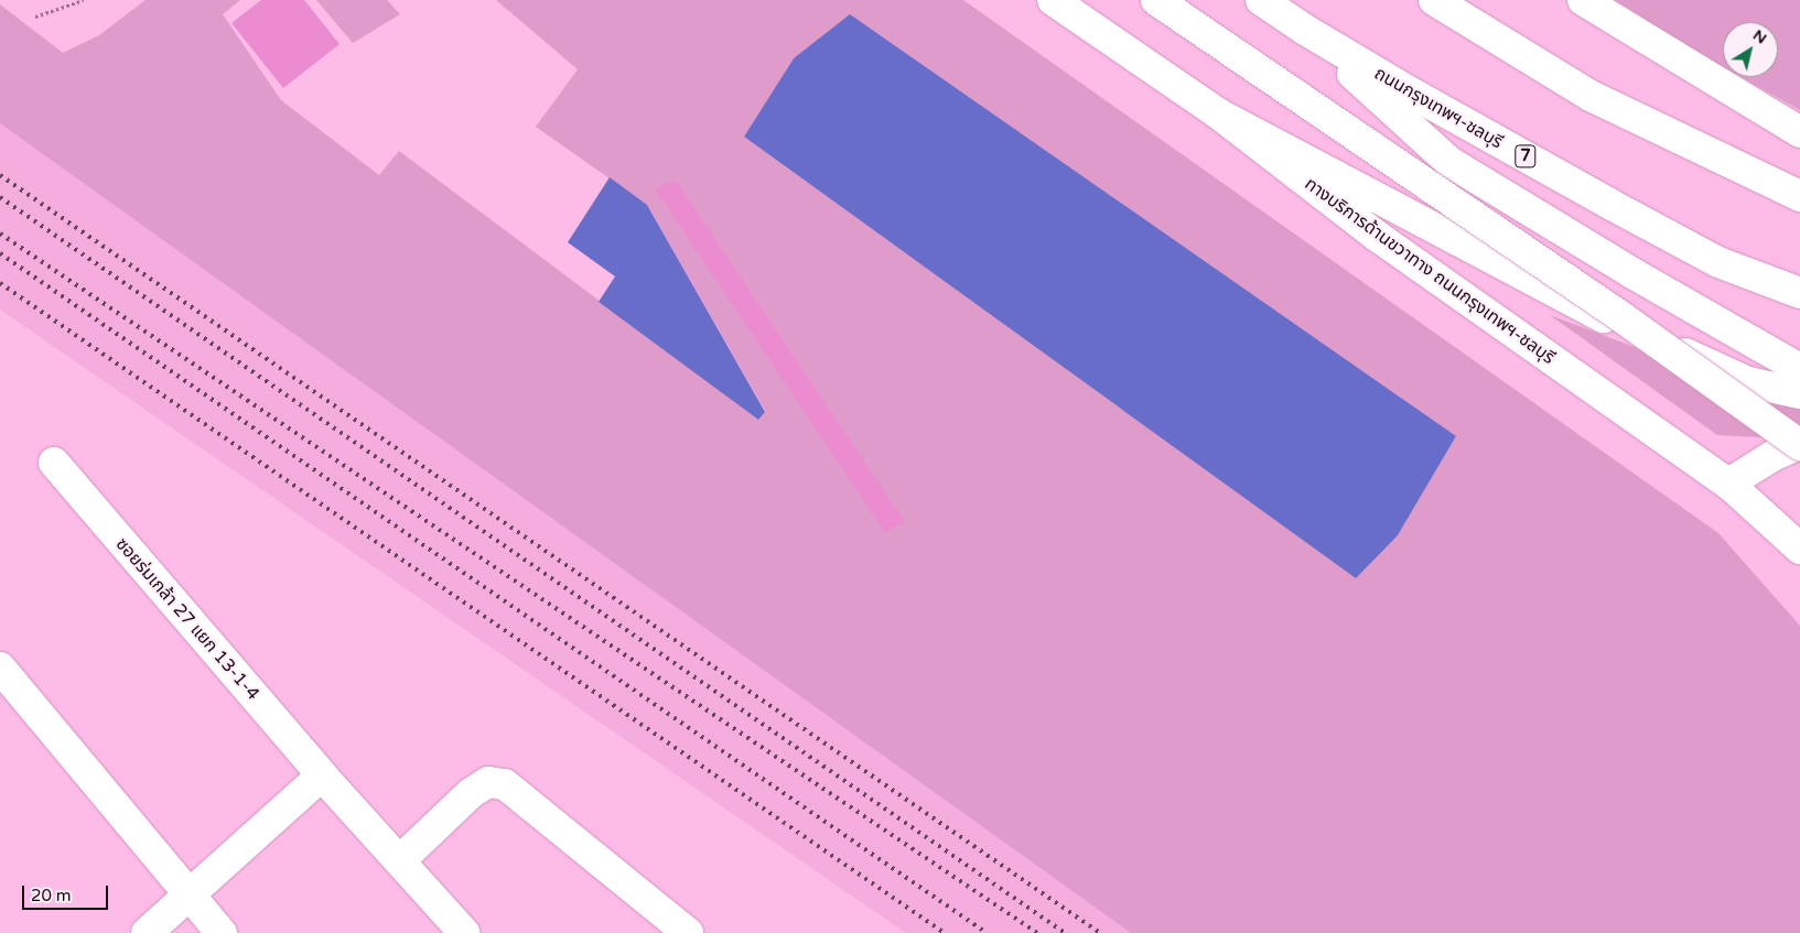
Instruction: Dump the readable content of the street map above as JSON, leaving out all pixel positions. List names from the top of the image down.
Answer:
{
  "streets": {
    "main road": [
      "ถนนกรุงเทพฯ-ชลบุรี",
      "7",
      "ทางบริการด้านขวาทาง ถนนกรุงเทพฯ-ชลบุรี",
      "ซอยร่มเกล้า 27 แยก 13-1-4"
    ]
  },
  "scale_bar": "20 m",
  "north": "top right"
}
